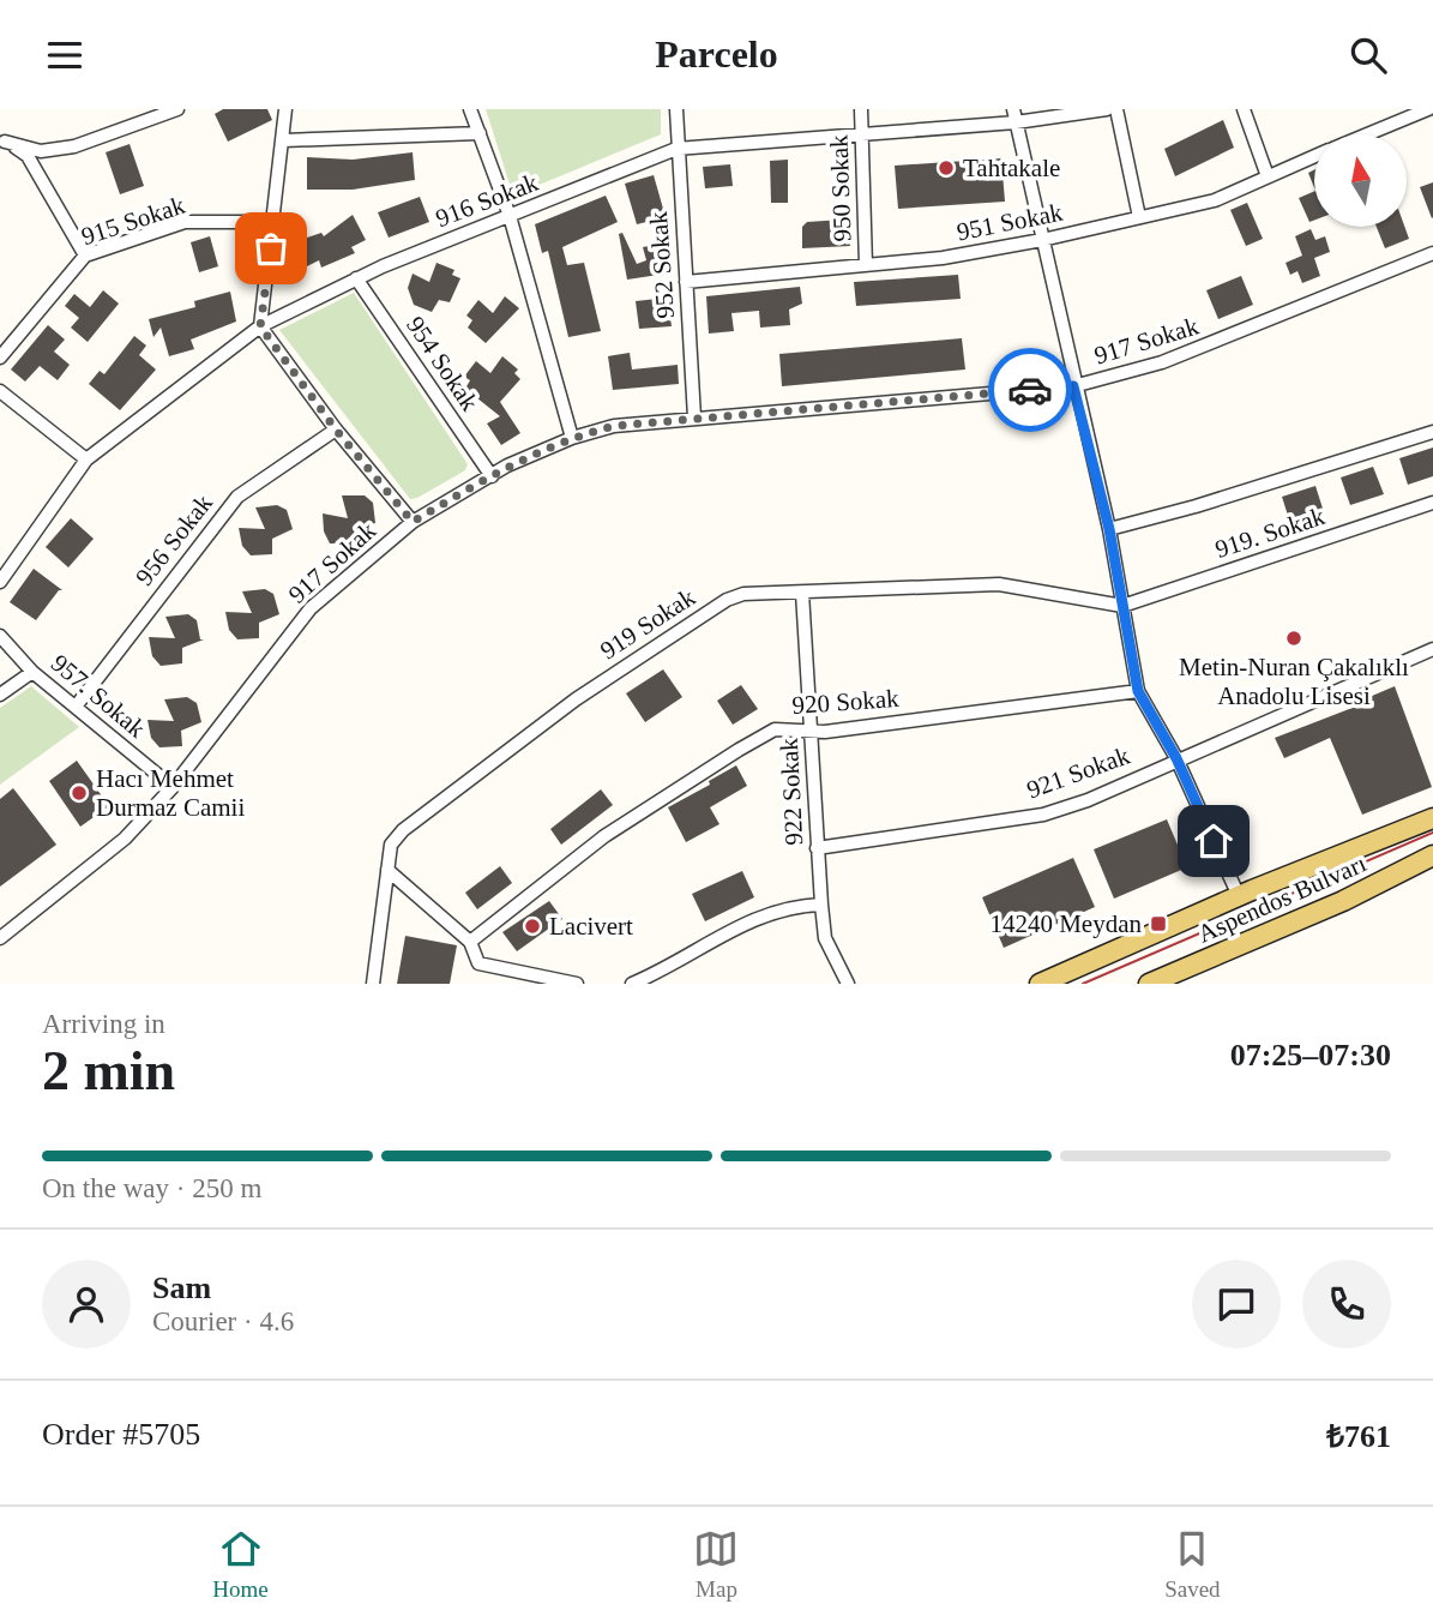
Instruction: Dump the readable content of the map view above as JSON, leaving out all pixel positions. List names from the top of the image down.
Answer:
{
  "streets": {
    "main road": ["Aspendos Bulvarı"],
    "street": [
      "950 Sokak",
      "916 Sokak",
      "915 Sokak",
      "951 Sokak",
      "952 Sokak",
      "917 Sokak",
      "954 Sokak",
      "919. Sokak",
      "956 Sokak",
      "919 Sokak",
      "957. Sokak",
      "920 Sokak",
      "921 Sokak",
      "922 Sokak"
    ]
  },
  "crossings": [
    ["950 Sokak", "916 Sokak"],
    ["950 Sokak", "951 Sokak"],
    ["916 Sokak", "952 Sokak"],
    ["916 Sokak", "954 Sokak"],
    ["951 Sokak", "952 Sokak"],
    ["952 Sokak", "917 Sokak"],
    ["917 Sokak", "954 Sokak"],
    ["917 Sokak", "957. Sokak"],
    ["919. Sokak", "919 Sokak"],
    ["956 Sokak", "957. Sokak"],
    ["919 Sokak", "922 Sokak"],
    ["920 Sokak", "922 Sokak"],
    ["921 Sokak", "922 Sokak"]
  ],
  "places": {
    "other": [
      "Tahtakale",
      "Metin-Nuran Çakalıklı Anadolu Lisesi",
      "Hacı Mehmet Durmaz Camii",
      "Lacivert"
    ],
    "transit": ["14240 Meydan"]
  },
  "north": "top",
  "page": {
    "header": "Parcelo",
    "heading": ["2 min", "Arriving in", "07:25–07:30"],
    "panel": [
      "Sam",
      "Courier · 4.6",
      "Order #5705",
      "₺761"
    ],
    "bar": "On the way · 250 m",
    "tabs": ["Home", "Map", "Saved"]
  }
}
